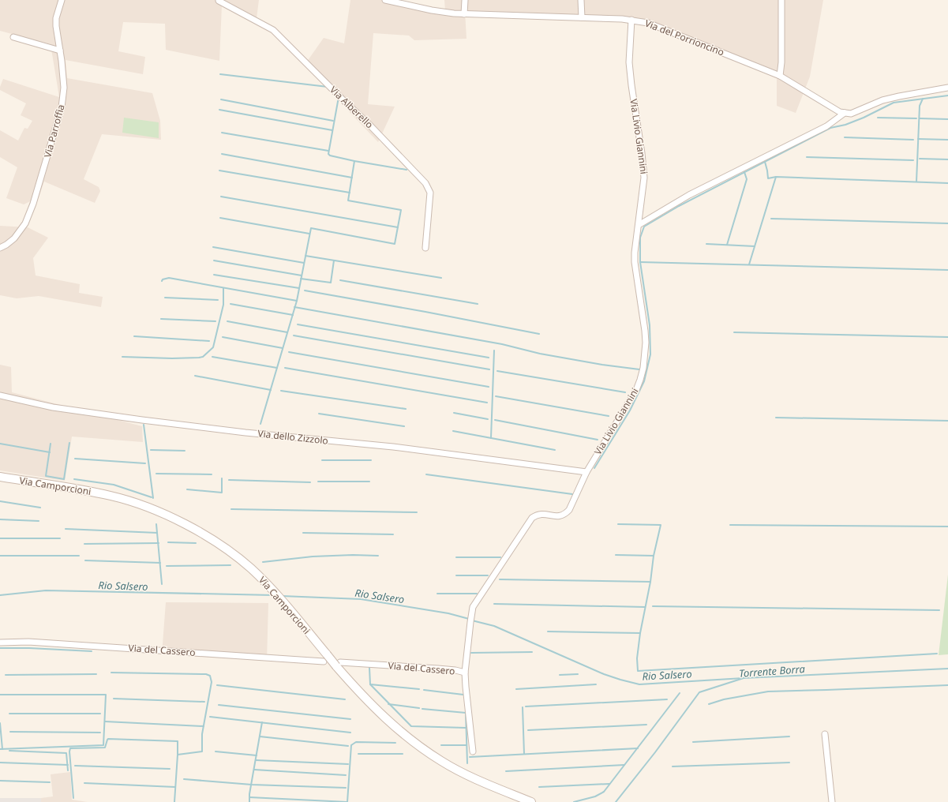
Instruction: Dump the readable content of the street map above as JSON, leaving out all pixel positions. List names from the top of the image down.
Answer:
{
  "streets": {
    "main road": ["Via Camporcioni"],
    "street": [
      "Via del Porrioncino",
      "Via Alberello",
      "Via Parroffia",
      "Via Livio Giannini",
      "Via dello Zizzolo",
      "Via del Cassero"
    ]
  },
  "crossings": [
    ["Via del Porrioncino", "Via Livio Giannini"],
    ["Via Livio Giannini", "Via dello Zizzolo"],
    ["Via Livio Giannini", "Via del Cassero"],
    ["Via Camporcioni", "Via del Cassero"]
  ],
  "water": ["Rio Salsero", "Torrente Borra"]
}
